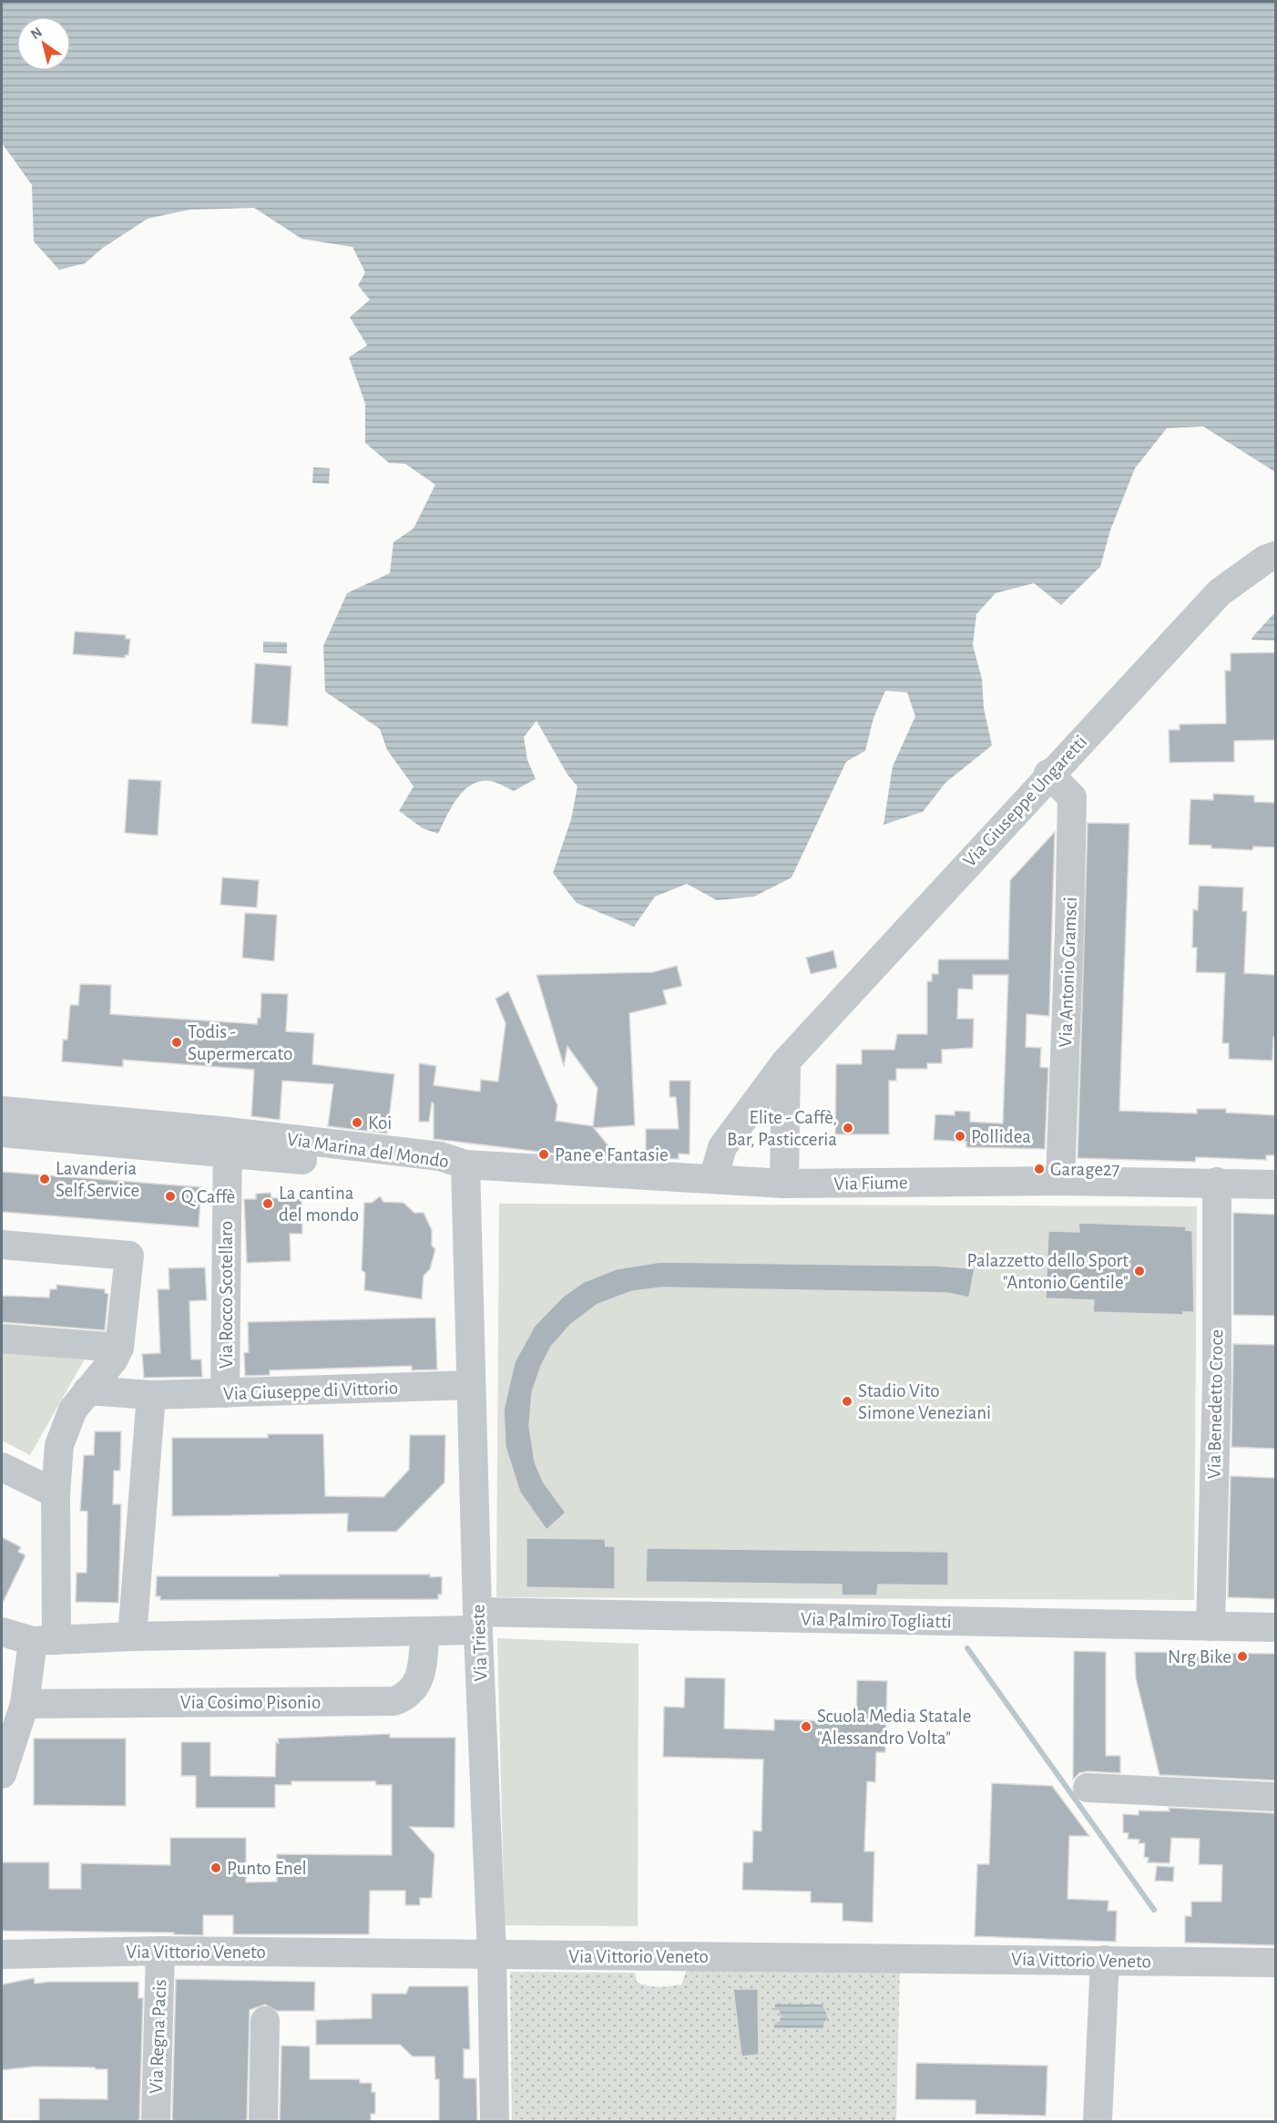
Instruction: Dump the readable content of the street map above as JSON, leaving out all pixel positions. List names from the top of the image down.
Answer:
{
  "streets": {
    "street": [
      "Via Giuseppe Ungaretti",
      "Via Antonio Gramsci",
      "Via Marina del Mondo",
      "Via Fiume",
      "Via Rocco Scotellaro",
      "Via Giuseppe di Vittorio",
      "Via Benedetto Croce",
      "Via Palmiro Togliatti",
      "Via Trieste",
      "Via Cosimo Pisonio",
      "Via Vittorio Veneto",
      "Via Regna Pacis"
    ]
  },
  "crossings": [
    ["Via Giuseppe Ungaretti", "Via Antonio Gramsci"],
    ["Via Giuseppe Ungaretti", "Via Fiume"],
    ["Via Antonio Gramsci", "Via Fiume"],
    ["Via Marina del Mondo", "Via Fiume"],
    ["Via Marina del Mondo", "Via Rocco Scotellaro"],
    ["Via Marina del Mondo", "Via Trieste"],
    ["Via Fiume", "Via Benedetto Croce"],
    ["Via Fiume", "Via Trieste"],
    ["Via Rocco Scotellaro", "Via Giuseppe di Vittorio"],
    ["Via Giuseppe di Vittorio", "Via Trieste"],
    ["Via Benedetto Croce", "Via Palmiro Togliatti"],
    ["Via Palmiro Togliatti", "Via Trieste"],
    ["Via Trieste", "Via Vittorio Veneto"],
    ["Via Vittorio Veneto", "Via Regna Pacis"]
  ],
  "places": [
    "Todis - Supermercato",
    "Koi",
    "Elite - Caffè, Bar, Pasticceria",
    "Pollidea",
    "Pane e Fantasie",
    "Garage27",
    "Lavanderia Self Service",
    "Q Caffè",
    "La cantina del mondo",
    "Palazzetto dello Sport \"Antonio Gentile\"",
    "Stadio Vito Simone Veneziani",
    "Nrg Bike",
    "Scuola Media Statale \"Alessandro Volta\"",
    "Punto Enel"
  ],
  "north": "top left"
}
